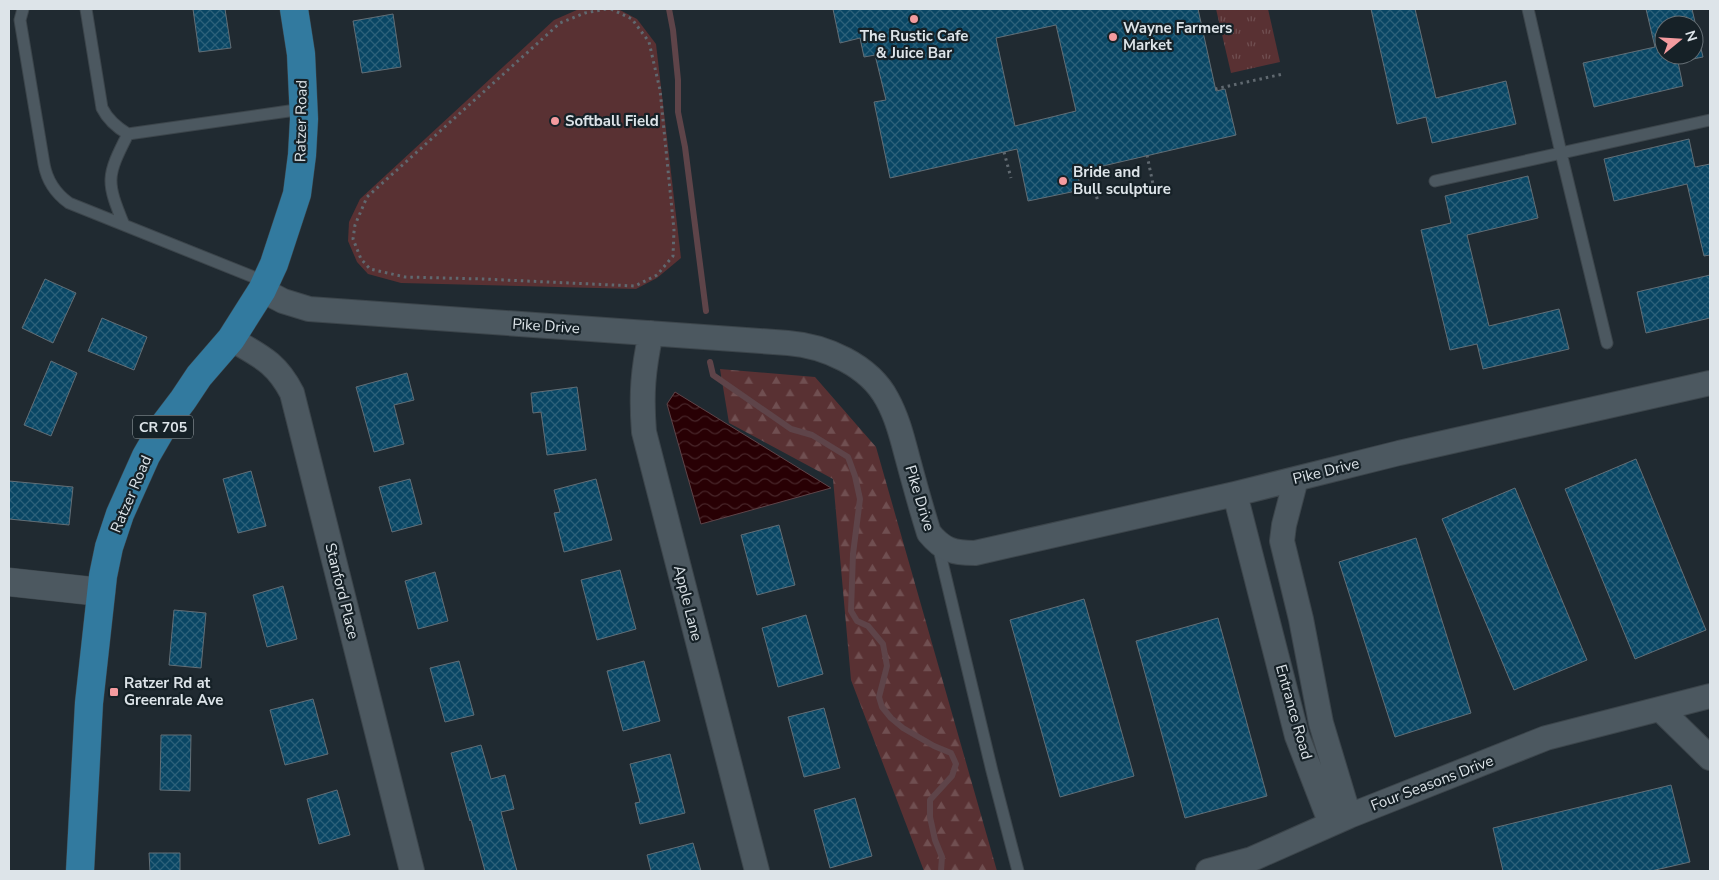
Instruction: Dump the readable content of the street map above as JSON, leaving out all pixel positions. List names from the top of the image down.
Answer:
{
  "streets": {
    "main road": ["Ratzer Road", "CR 705"],
    "street": [
      "Pike Drive",
      "Stanford Place",
      "Apple Lane",
      "Entrance Road",
      "Four Seasons Drive"
    ]
  },
  "crossings": [
    ["Ratzer Road", "Pike Drive"],
    ["Ratzer Road", "Stanford Place"],
    ["Pike Drive", "Apple Lane"],
    ["Pike Drive", "Entrance Road"],
    ["Entrance Road", "Four Seasons Drive"]
  ],
  "places": {
    "other": [
      "The Rustic Cafe & Juice Bar",
      "Wayne Farmers Market",
      "Softball Field",
      "Bride and Bull sculpture"
    ],
    "transit": ["Ratzer Rd at Greenrale Ave"]
  },
  "north": "right"
}
